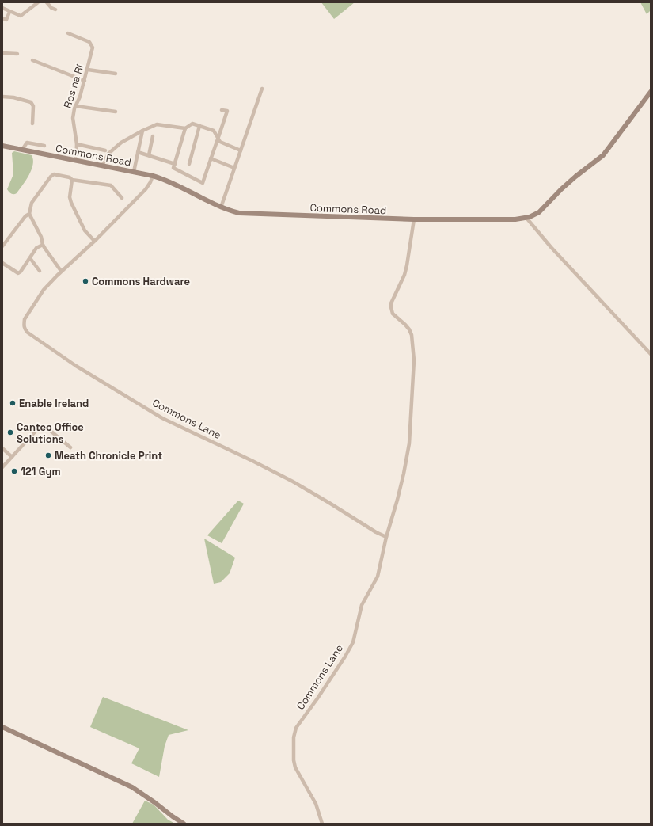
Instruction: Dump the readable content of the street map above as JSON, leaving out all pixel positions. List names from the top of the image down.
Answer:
{
  "streets": {
    "street": ["Ros na Rí", "Commons Road", "Commons Lane"]
  },
  "crossings": [
    ["Ros na Rí", "Commons Road"],
    ["Commons Road", "Commons Lane"]
  ],
  "places": [
    "Commons Hardware",
    "Enable Ireland",
    "Cantec Office Solutions",
    "Meath Chronicle Print",
    "121 Gym"
  ]
}
